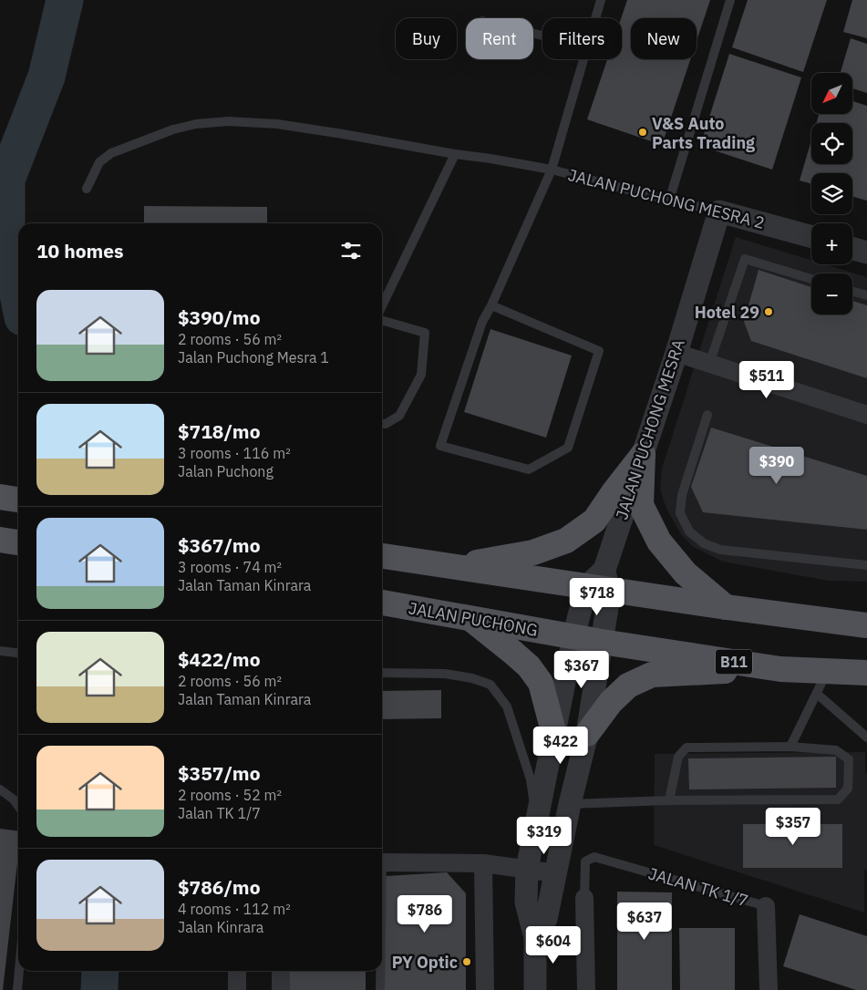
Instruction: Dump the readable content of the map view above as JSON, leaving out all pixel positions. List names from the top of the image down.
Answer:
{
  "streets": {
    "main road": ["JALAN PUCHONG", "B11"],
    "street": ["JALAN PUCHONG MESRA 2", "JALAN PUCHONG MESRA", "JALAN TK 1/7"]
  },
  "crossings": [
    ["JALAN PUCHONG MESRA 2", "JALAN PUCHONG MESRA"]
  ],
  "places": ["V&S Auto Parts Trading", "Hotel 29", "PY Optic"],
  "north": "bottom left",
  "page": {
    "chip": [
      "Buy",
      "Rent",
      "Filters",
      "New"
    ],
    "map_buttons": ["+", "−"],
    "heading": "10 homes",
    "list": [
      {
        "name": "$390/mo",
        "note": "2 rooms · 56 m² · Jalan Puchong Mesra 1"
      },
      {
        "name": "$718/mo",
        "note": "3 rooms · 116 m² · Jalan Puchong"
      },
      {
        "name": "$367/mo",
        "note": "3 rooms · 74 m² · Jalan Taman Kinrara"
      },
      {
        "name": "$422/mo",
        "note": "2 rooms · 56 m² · Jalan Taman Kinrara"
      },
      {
        "name": "$357/mo",
        "note": "2 rooms · 52 m² · Jalan TK 1/7"
      },
      {
        "name": "$786/mo",
        "note": "4 rooms · 112 m² · Jalan Kinrara"
      }
    ],
    "price": [
      "$511",
      "$390",
      "$718",
      "$367",
      "$422",
      "$357",
      "$319",
      "$786",
      "$637",
      "$604"
    ]
  }
}
